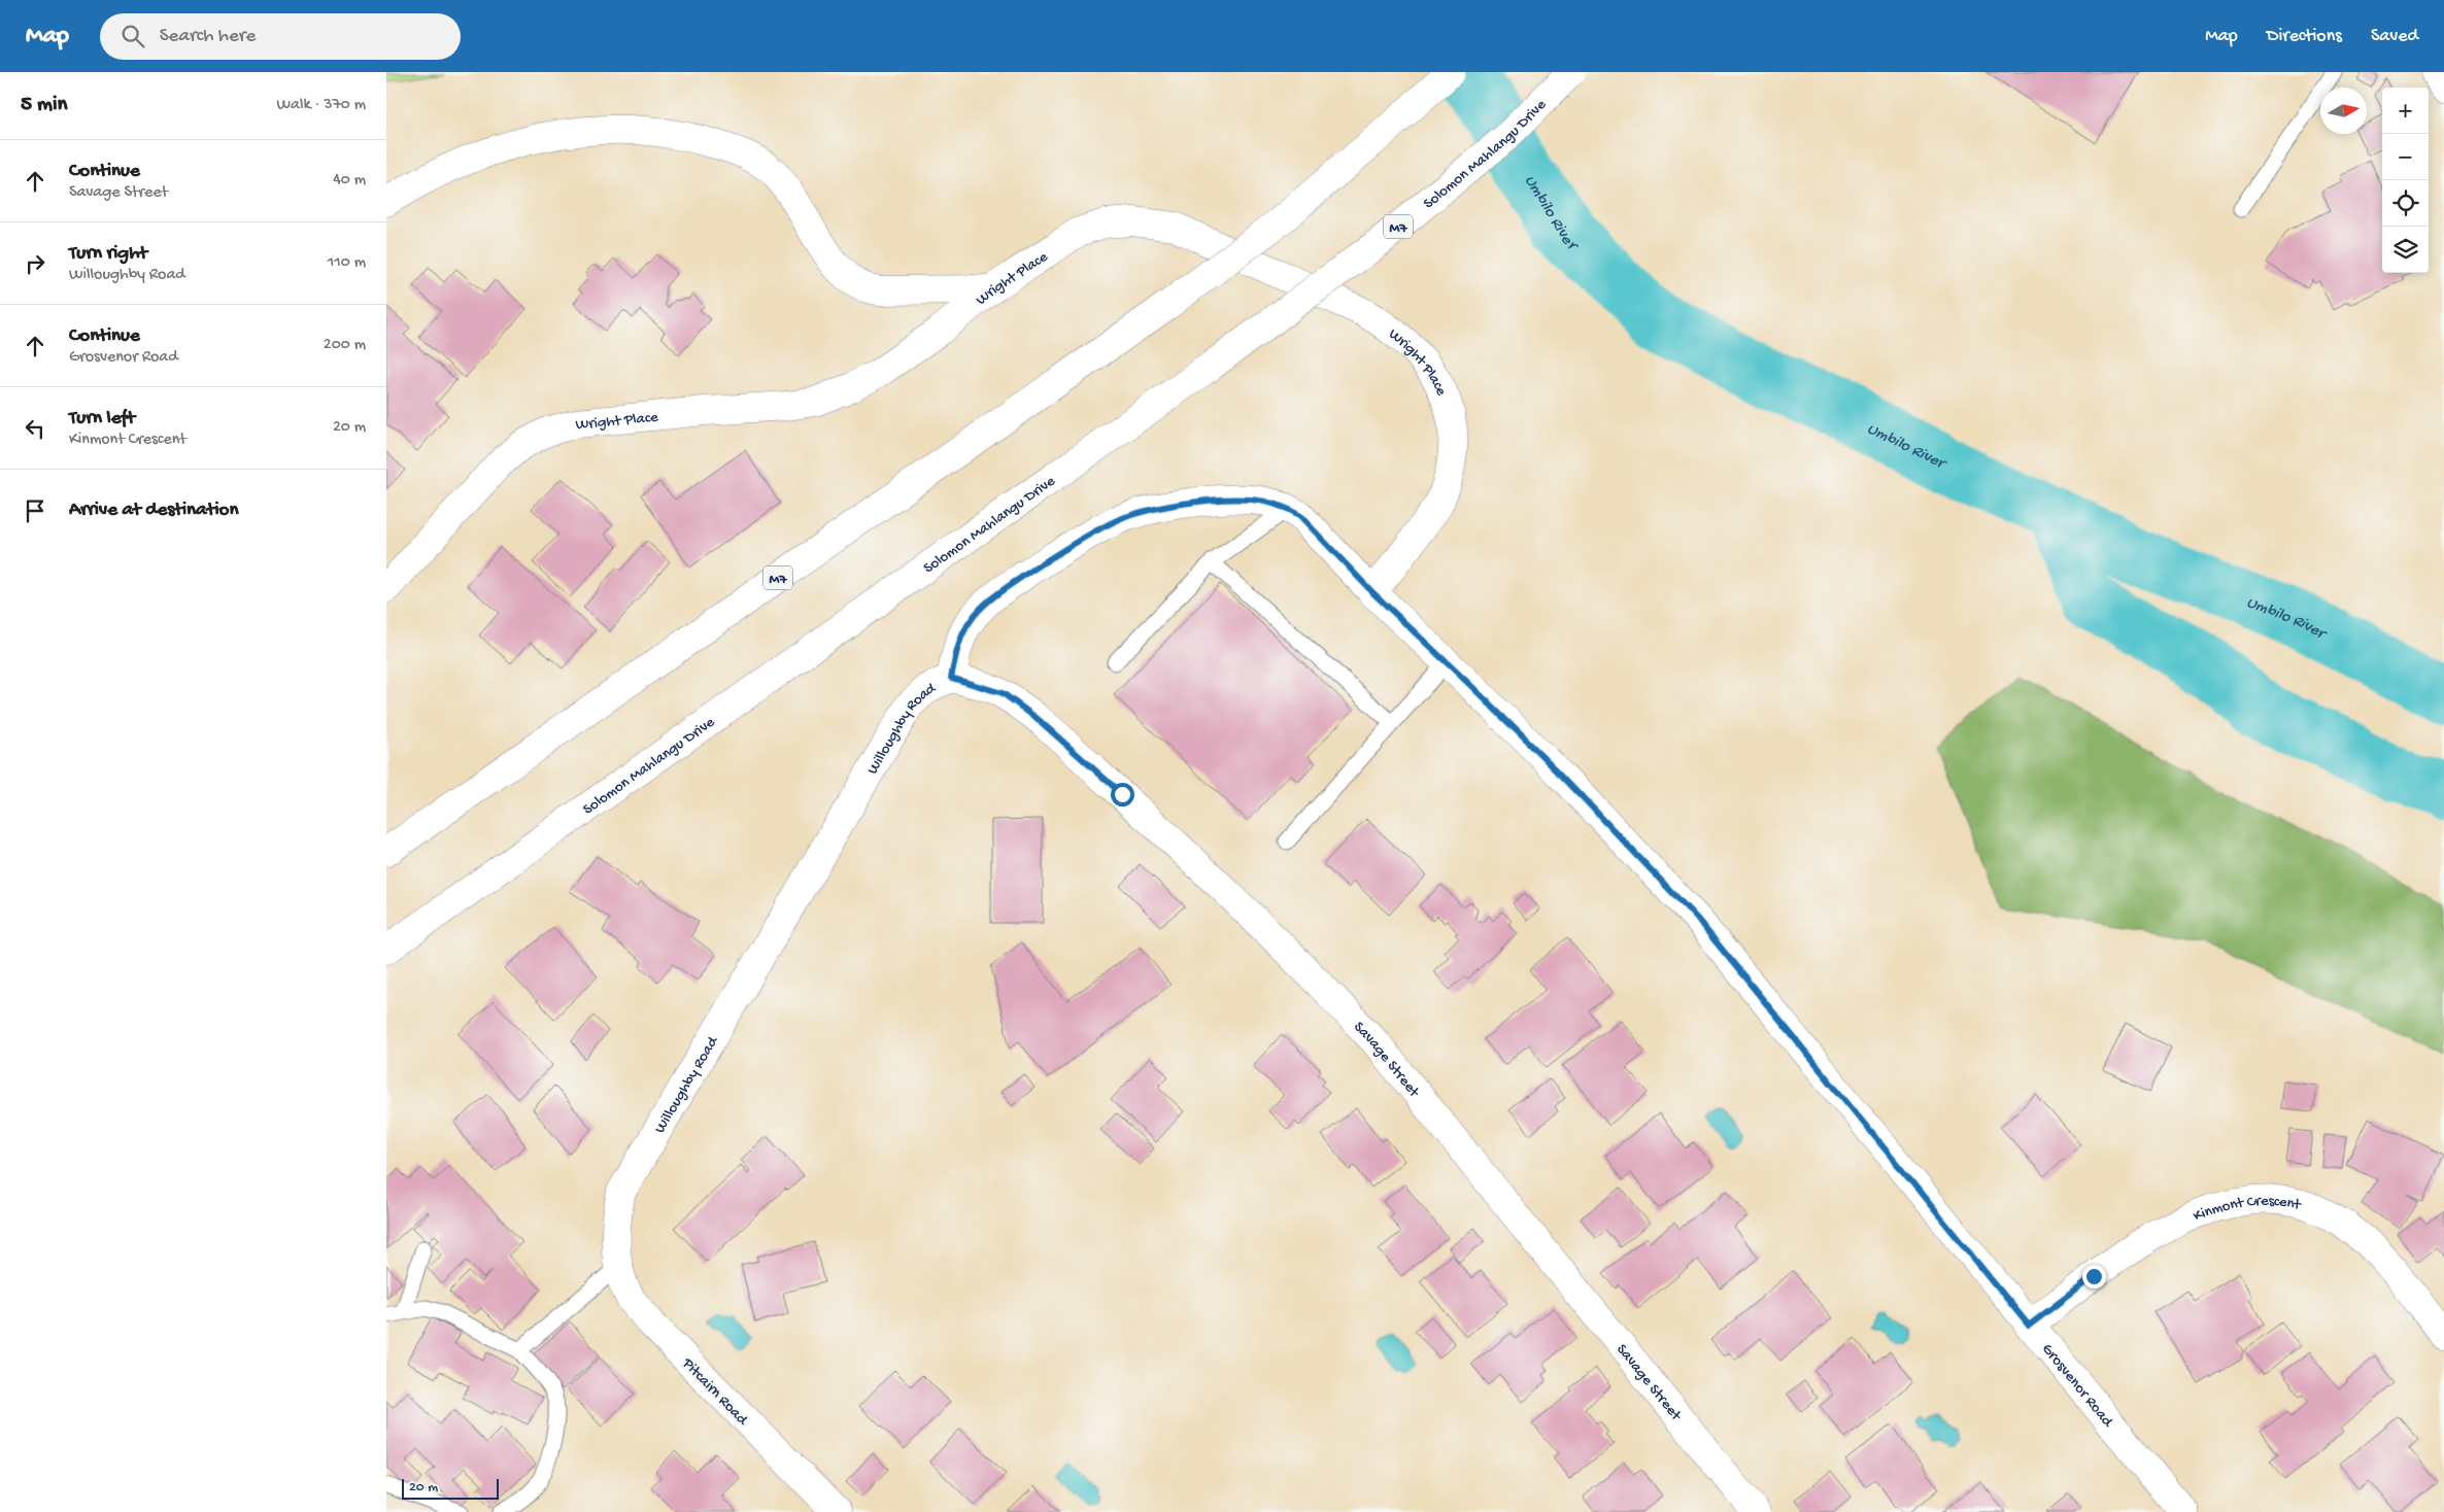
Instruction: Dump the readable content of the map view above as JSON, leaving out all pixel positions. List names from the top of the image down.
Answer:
{
  "streets": {
    "main road": [
      "Solomon Mahlangu Drive",
      "M7",
      "Wright Place",
      "Willoughby Road",
      "Savage Street",
      "Kinmont Crescent",
      "Grosvenor Road",
      "Pitcairn Road"
    ]
  },
  "crossings": [
    ["Wright Place", "Willoughby Road"],
    ["Wright Place", "Grosvenor Road"],
    ["Willoughby Road", "Savage Street"],
    ["Willoughby Road", "Grosvenor Road"],
    ["Willoughby Road", "Pitcairn Road"],
    ["Kinmont Crescent", "Grosvenor Road"]
  ],
  "water": ["Umbilo River"],
  "scale_bar": "20 m",
  "north": "right",
  "page": {
    "header": "Map",
    "search": "Search here",
    "nav": ["Map", "Directions", "Saved"],
    "heading": ["5 min", "Walk · 370 m"],
    "map_buttons": ["+", "−"],
    "list": [
      ["Continue", "Savage Street", "40 m"],
      ["Turn right", "Willoughby Road", "110 m"],
      ["Continue", "Grosvenor Road", "200 m"],
      ["Turn left", "Kinmont Crescent", "20 m"],
      "Arrive at destination"
    ],
    "scale": "20 m"
  }
}
